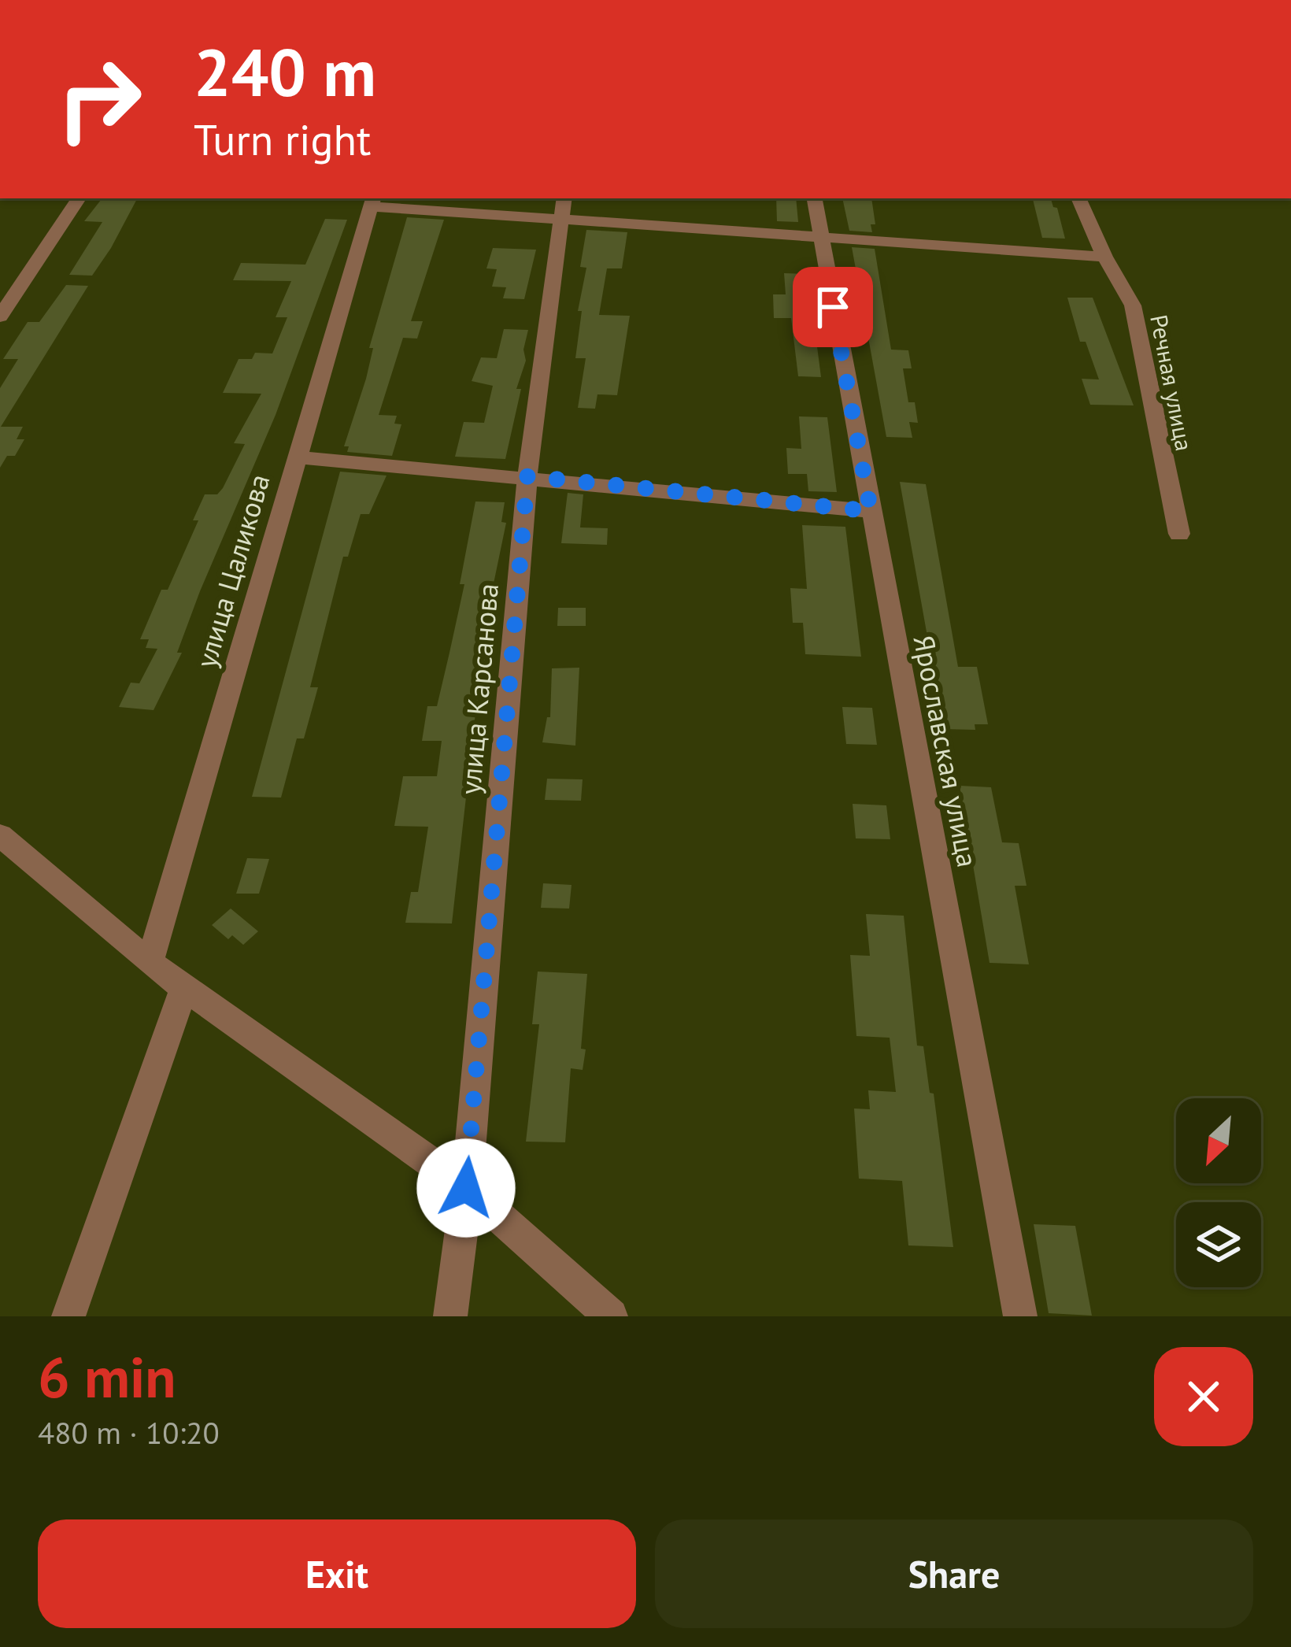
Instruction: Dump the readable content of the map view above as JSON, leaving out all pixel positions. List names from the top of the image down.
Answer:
{
  "streets": {
    "street": [
      "Речная улица",
      "улица Цаликова",
      "улица Карсанова",
      "Ярославская улица"
    ]
  },
  "north": "bottom left",
  "page": {
    "turn": ["240 m", "Turn right"],
    "heading": ["6 min", "480 m · 10:20"],
    "buttons": ["Exit", "Share"]
  }
}
